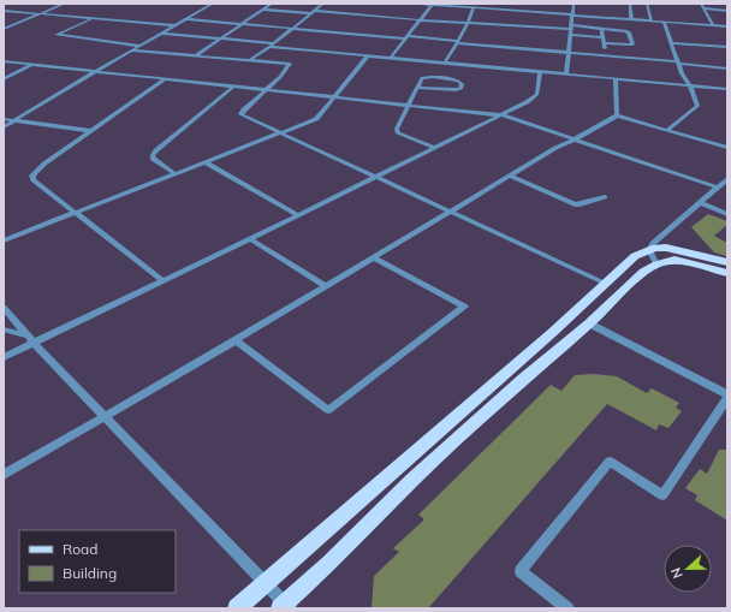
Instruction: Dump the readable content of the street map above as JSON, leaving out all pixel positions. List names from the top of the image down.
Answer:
{
  "legend": ["Road", "Building"],
  "north": "left"
}
